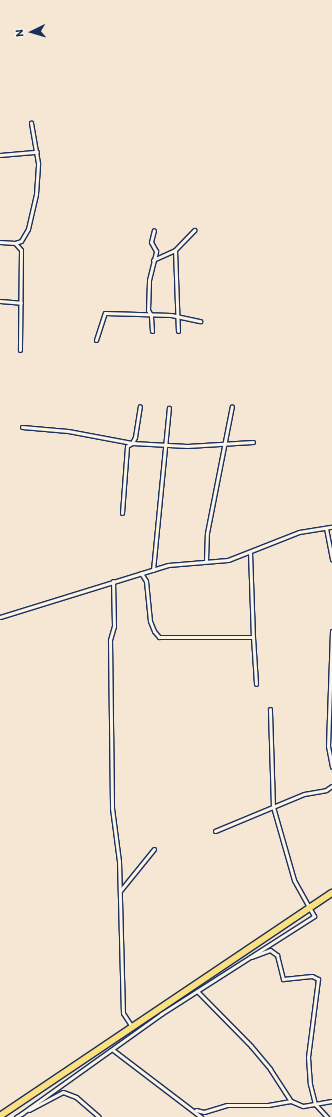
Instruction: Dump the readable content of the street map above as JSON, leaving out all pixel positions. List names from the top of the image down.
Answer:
{
  "north": "left"
}
